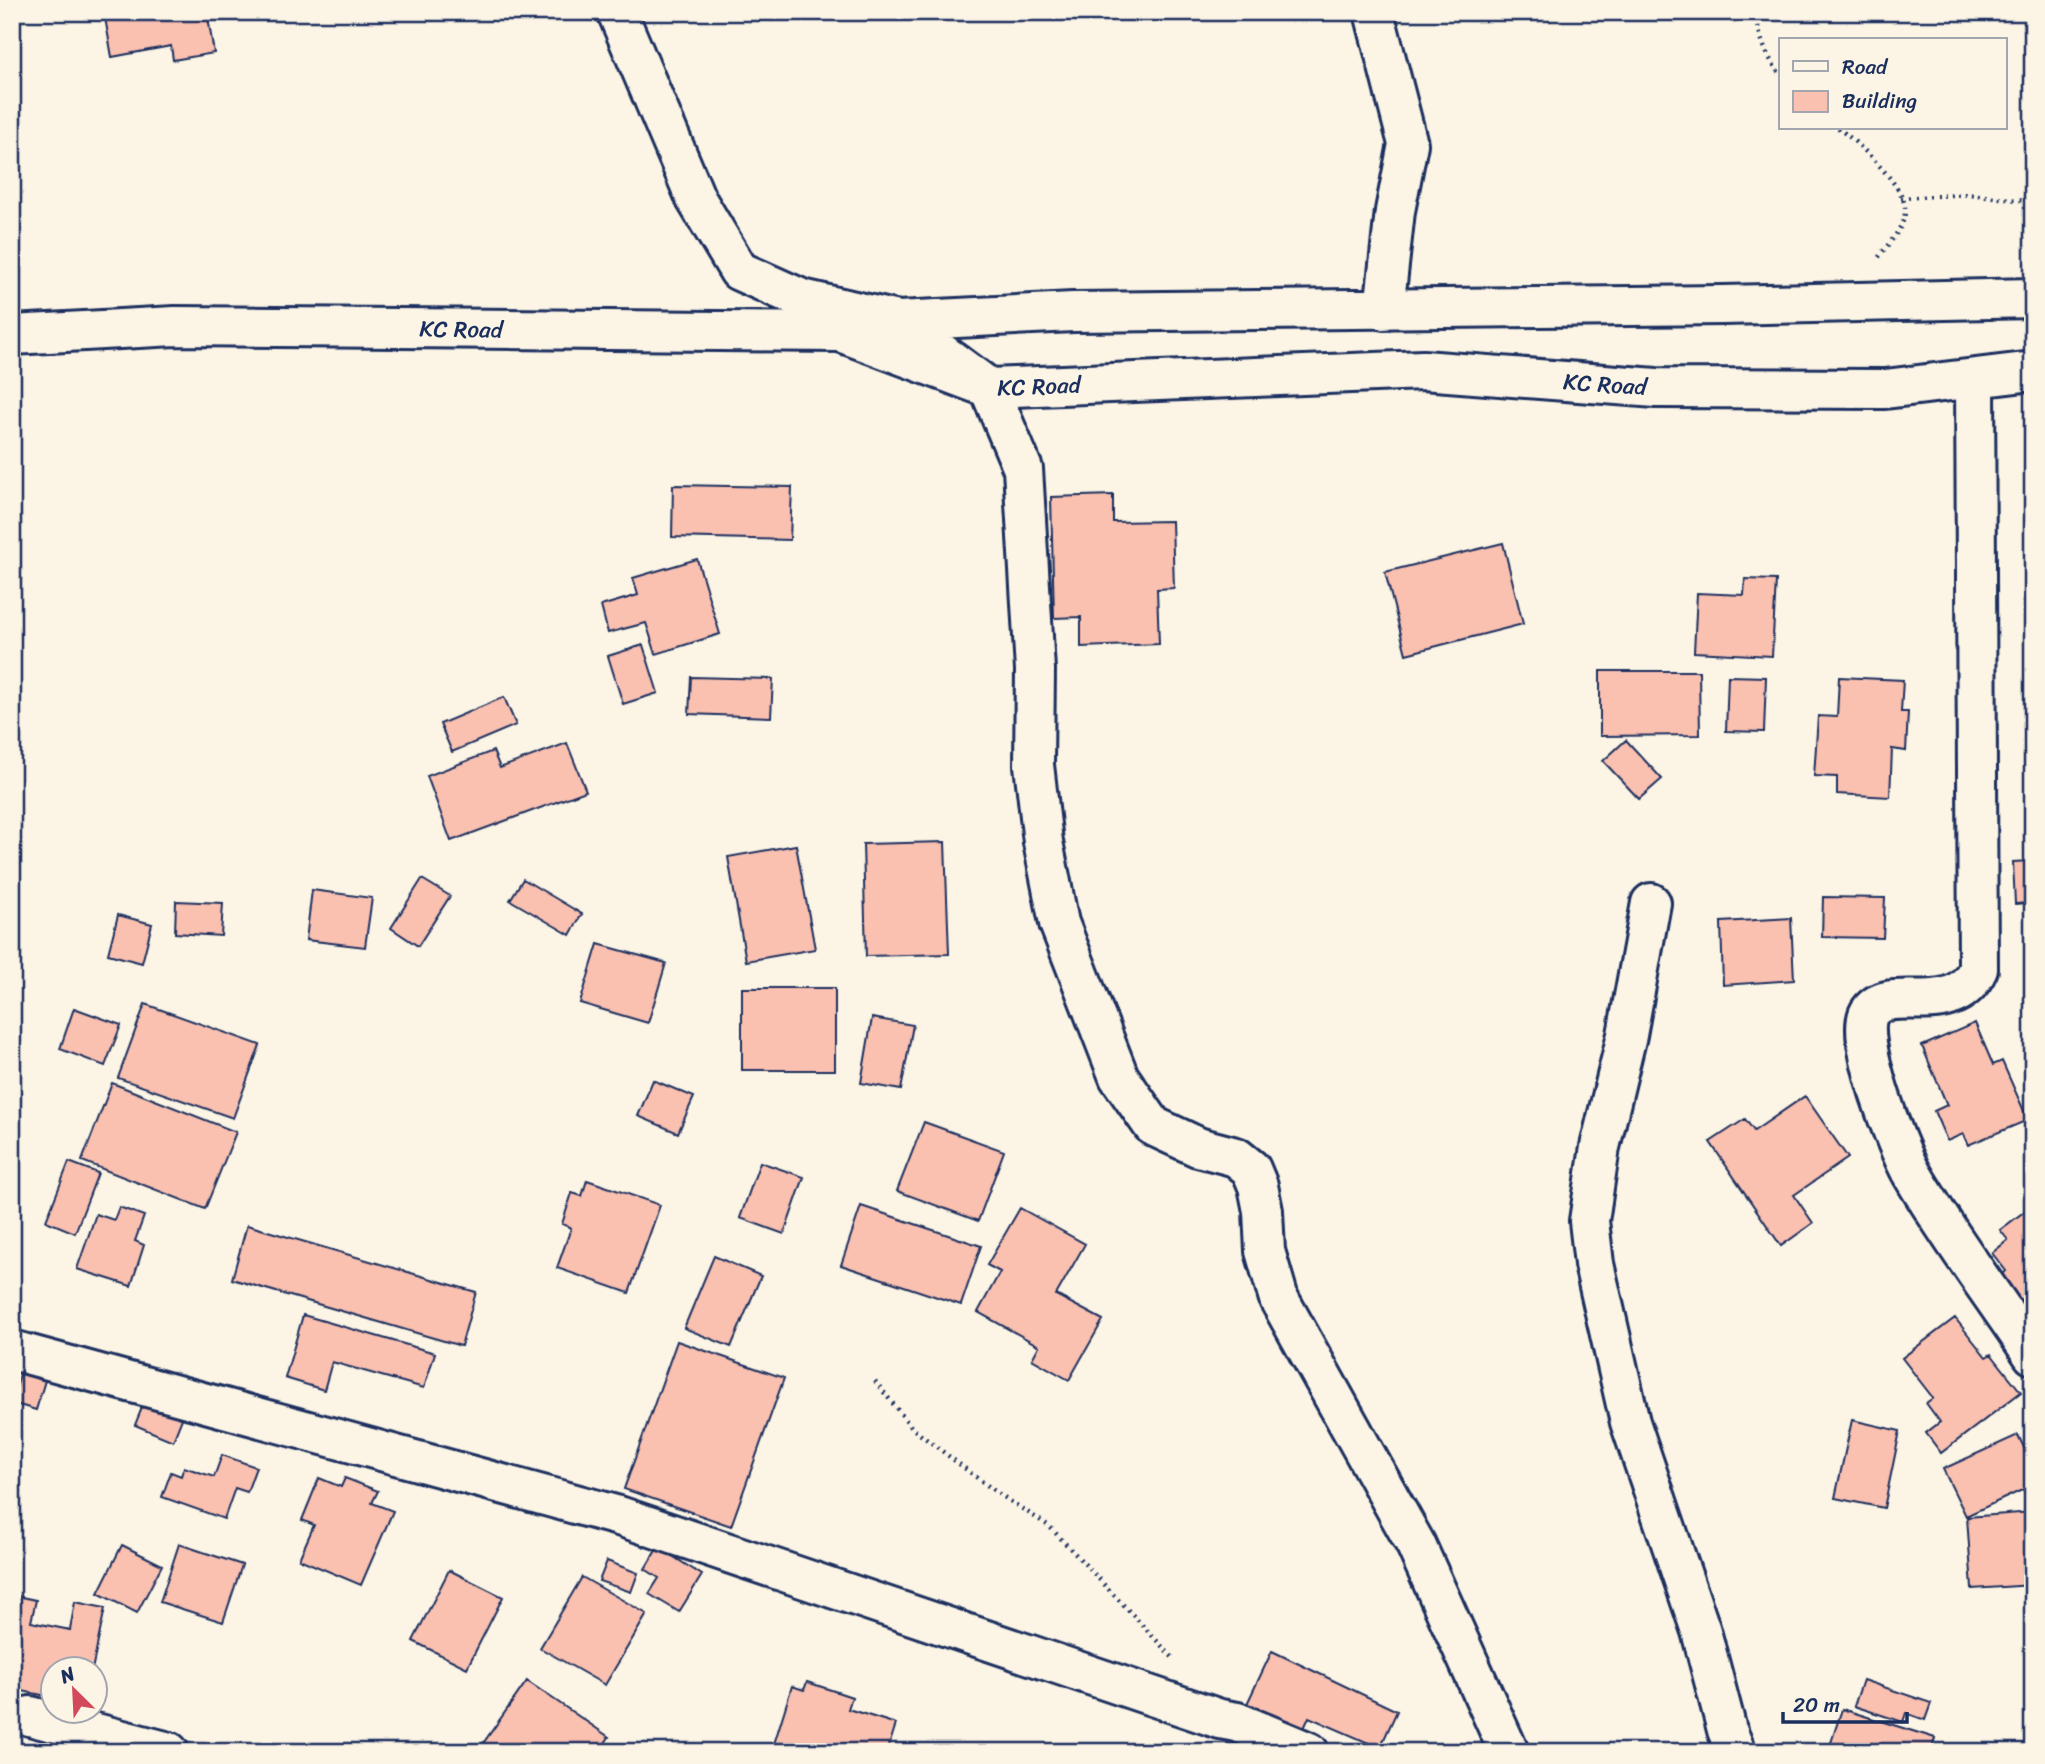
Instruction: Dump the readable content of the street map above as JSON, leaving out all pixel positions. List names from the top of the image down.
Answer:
{
  "streets": {
    "street": ["KC Road"]
  },
  "legend": ["Road", "Building"],
  "scale_bar": "20 m",
  "north": "top left"
}
